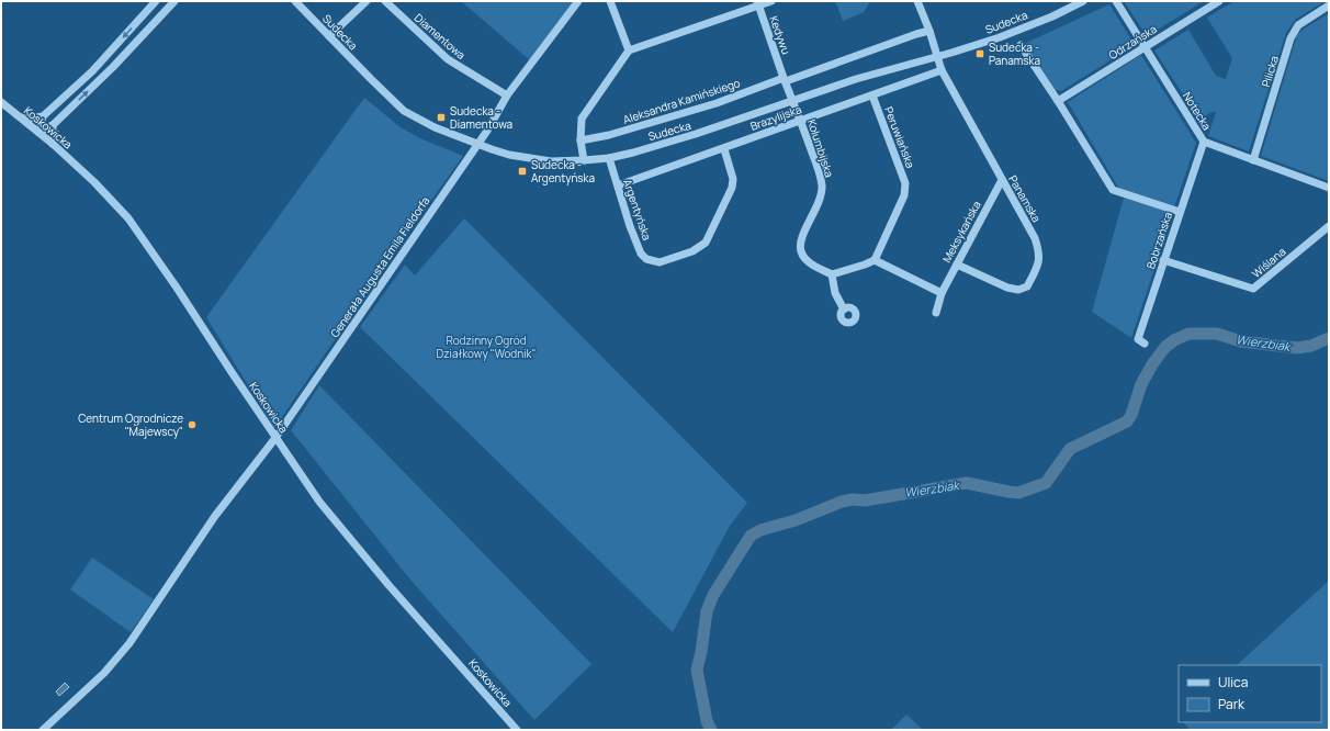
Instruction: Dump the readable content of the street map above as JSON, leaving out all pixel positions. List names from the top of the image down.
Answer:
{
  "streets": {
    "street": [
      "Sudecka",
      "Kedywu",
      "Diamentowa",
      "Odrzańska",
      "Pilicka",
      "Aleksandra Kamińskiego",
      "Notecka",
      "Brazylijska",
      "Koskowicka",
      "Peruwiańska",
      "Kolumbijska",
      "Panamska",
      "Argentyńska",
      "Meksykańska",
      "Bobrzańska",
      "Wiślana",
      "Generała Augusta Emila Fieldorfa"
    ]
  },
  "crossings": [
    ["Sudecka", "Kolumbijska"],
    ["Sudecka", "Panamska"],
    ["Sudecka", "Argentyńska"],
    ["Sudecka", "Generała Augusta Emila Fieldorfa"],
    ["Kedywu", "Aleksandra Kamińskiego"],
    ["Diamentowa", "Generała Augusta Emila Fieldorfa"],
    ["Odrzańska", "Notecka"],
    ["Pilicka", "Notecka"],
    ["Aleksandra Kamińskiego", "Panamska"],
    ["Notecka", "Bobrzańska"],
    ["Brazylijska", "Peruwiańska"],
    ["Brazylijska", "Kolumbijska"],
    ["Brazylijska", "Panamska"],
    ["Brazylijska", "Argentyńska"],
    ["Koskowicka", "Generała Augusta Emila Fieldorfa"],
    ["Panamska", "Meksykańska"],
    ["Bobrzańska", "Wiślana"]
  ],
  "water": ["Wierzbiak"],
  "parks": ["Rodzinny Ogród Działkowy \"Wodnik\""],
  "places": {
    "transit": ["Sudecka - Panamska", "Sudecka - Diamentowa", "Sudecka - Argentyńska"],
    "other": ["Centrum Ogrodnicze \"Majewscy\""]
  },
  "legend": ["Ulica", "Park"]
}
